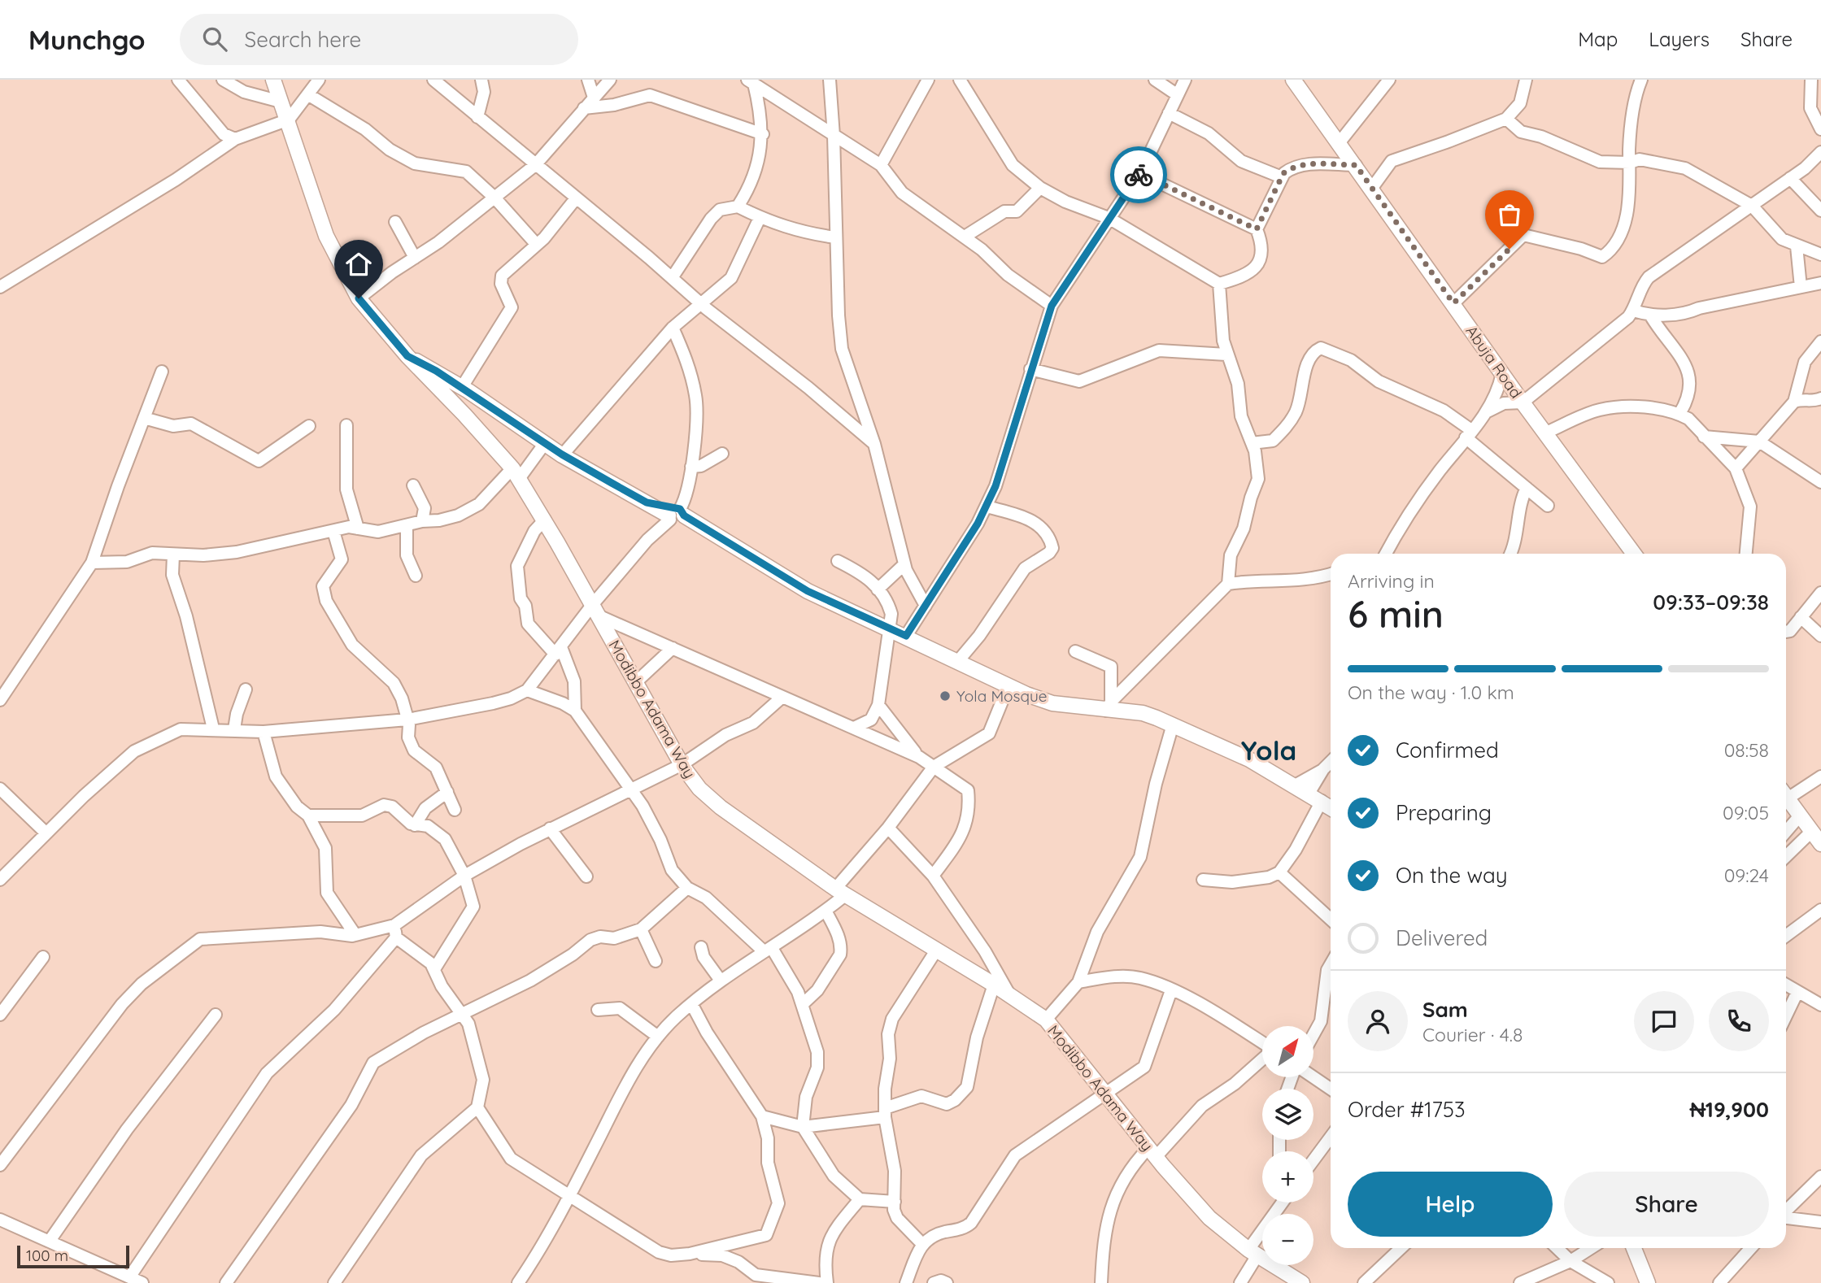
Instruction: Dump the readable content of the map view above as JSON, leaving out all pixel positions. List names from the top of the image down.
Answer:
{
  "streets": {
    "main road": ["Abuja Road", "Modibbo Adama Way"]
  },
  "districts": ["Yola"],
  "places": ["Yola Mosque"],
  "scale_bar": "100 m",
  "north": "top right",
  "page": {
    "header": "Munchgo",
    "search": "Search here",
    "nav": ["Map", "Layers", "Share"],
    "heading": ["6 min", "Arriving in", "09:33–09:38"],
    "panel": [
      "Sam",
      "Courier · 4.8",
      "Order #1753",
      "₦19,900"
    ],
    "bar": "On the way · 1.0 km",
    "list": [
      ["Confirmed", "08:58"],
      ["Preparing", "09:05"],
      ["On the way", "09:24"],
      "Delivered"
    ],
    "map_buttons": ["+", "−"],
    "buttons": ["Help", "Share"],
    "scale": "100 m"
  }
}
